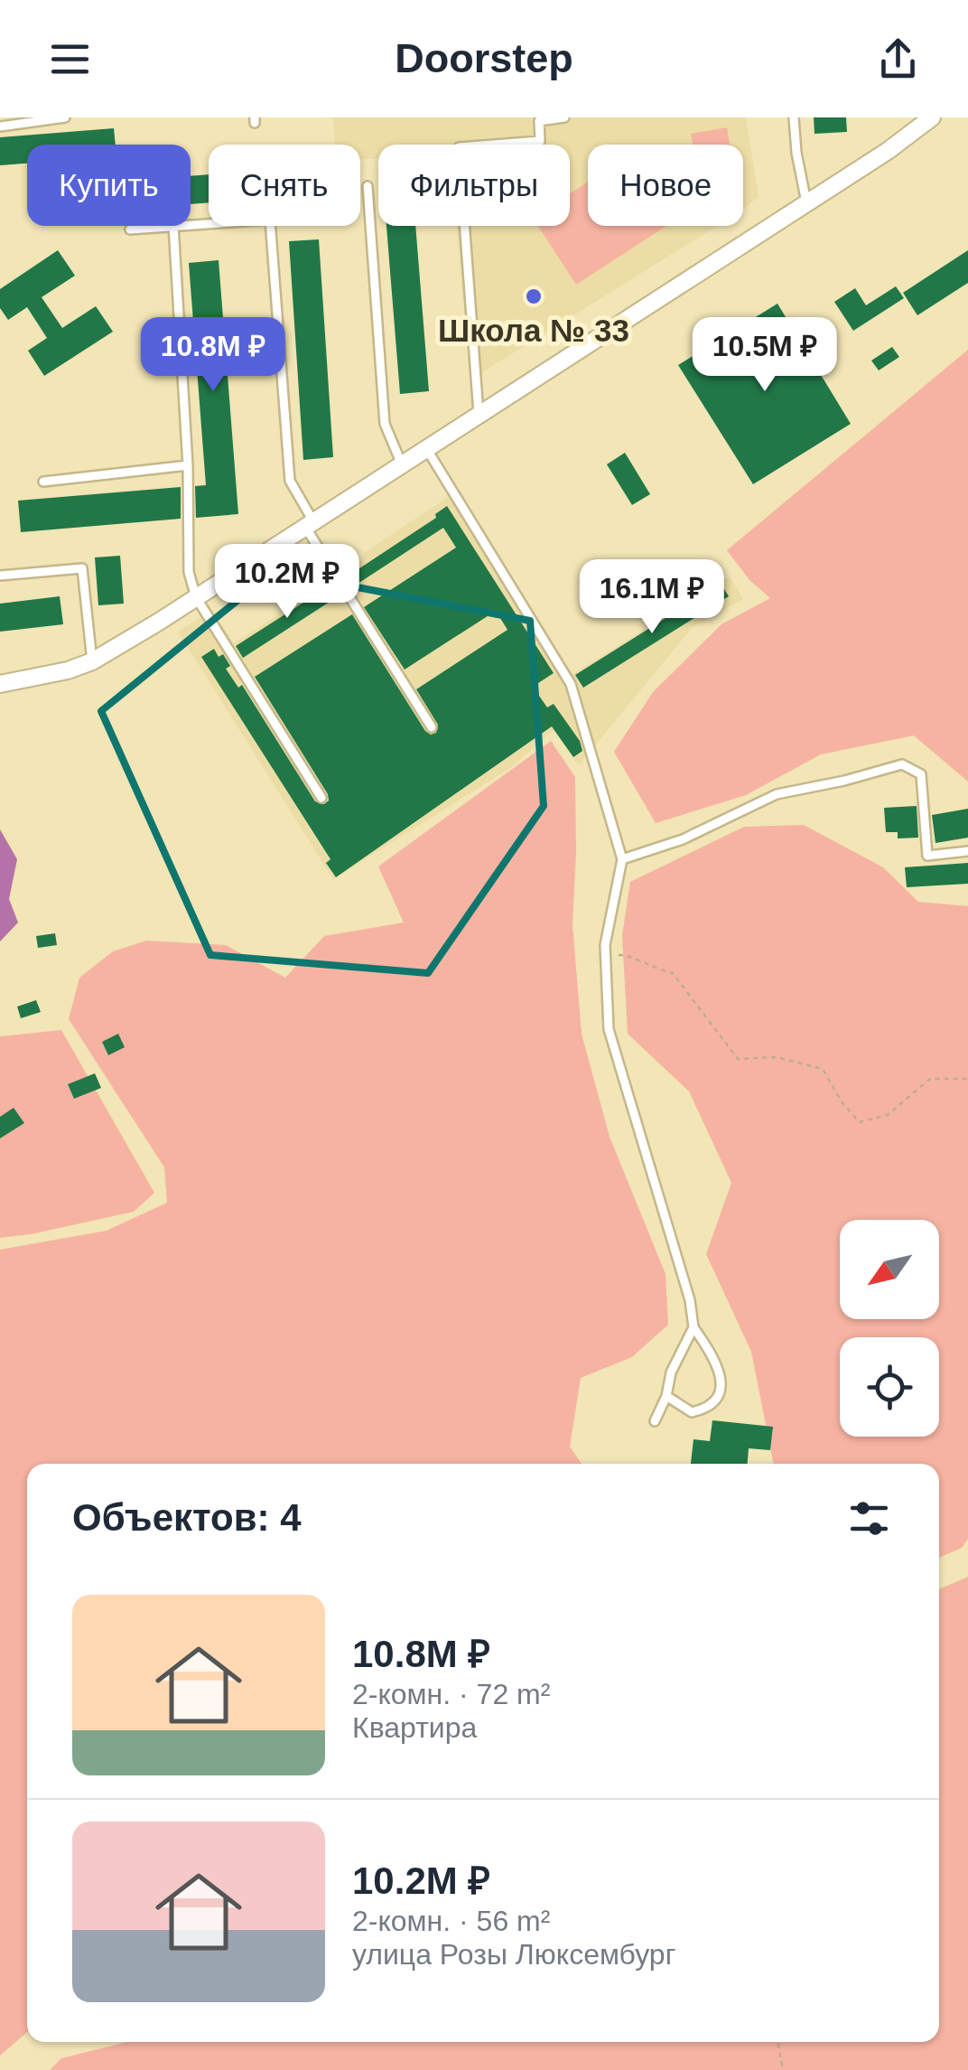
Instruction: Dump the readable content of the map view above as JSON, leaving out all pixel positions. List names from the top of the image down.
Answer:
{
  "places": ["Школа № 33"],
  "north": "bottom left",
  "page": {
    "header": "Doorstep",
    "chip": [
      "Купить",
      "Снять",
      "Фильтры",
      "Новое"
    ],
    "price": [
      "10.8M ₽",
      "10.5M ₽",
      "10.2M ₽",
      "16.1M ₽"
    ],
    "heading": "Объектов: 4",
    "list": [
      {
        "name": "10.8M ₽",
        "note": "2-комн. · 72 m² · Квартира"
      },
      {
        "name": "10.2M ₽",
        "note": "2-комн. · 56 m² · улица Розы Люксембург"
      }
    ]
  }
}
